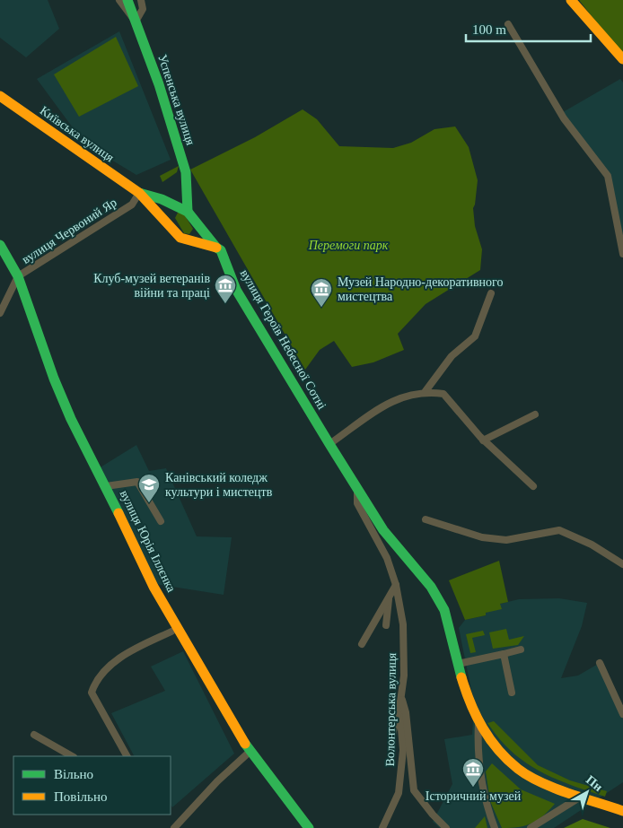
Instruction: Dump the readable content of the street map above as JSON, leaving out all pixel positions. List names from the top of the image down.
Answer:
{
  "streets": {
    "main road": [
      "Успенська вулиця",
      "Київська вулиця",
      "вулиця Героїв Небесної Сотні",
      "вулиця Юрія Іллєнка"
    ],
    "street": ["вулиця Червоний Яр", "Волонтерська вулиця"]
  },
  "crossings": [
    ["Успенська вулиця", "Київська вулиця"],
    ["Успенська вулиця", "вулиця Героїв Небесної Сотні"],
    ["Київська вулиця", "вулиця Червоний Яр"],
    ["Київська вулиця", "вулиця Героїв Небесної Сотні"],
    ["вулиця Червоний Яр", "вулиця Юрія Іллєнка"],
    ["вулиця Героїв Небесної Сотні", "Волонтерська вулиця"]
  ],
  "parks": ["Перемоги парк"],
  "places": {
    "museum": ["Клуб-музей ветеранів війни та праці", "Музей Народно-декоративного мистецтва", "Історичний музей"],
    "school or university": ["Канівський коледж культури і мистецтв"]
  },
  "legend": ["Вільно", "Повільно"],
  "scale_bar": "100 m",
  "north": "top right"
}
